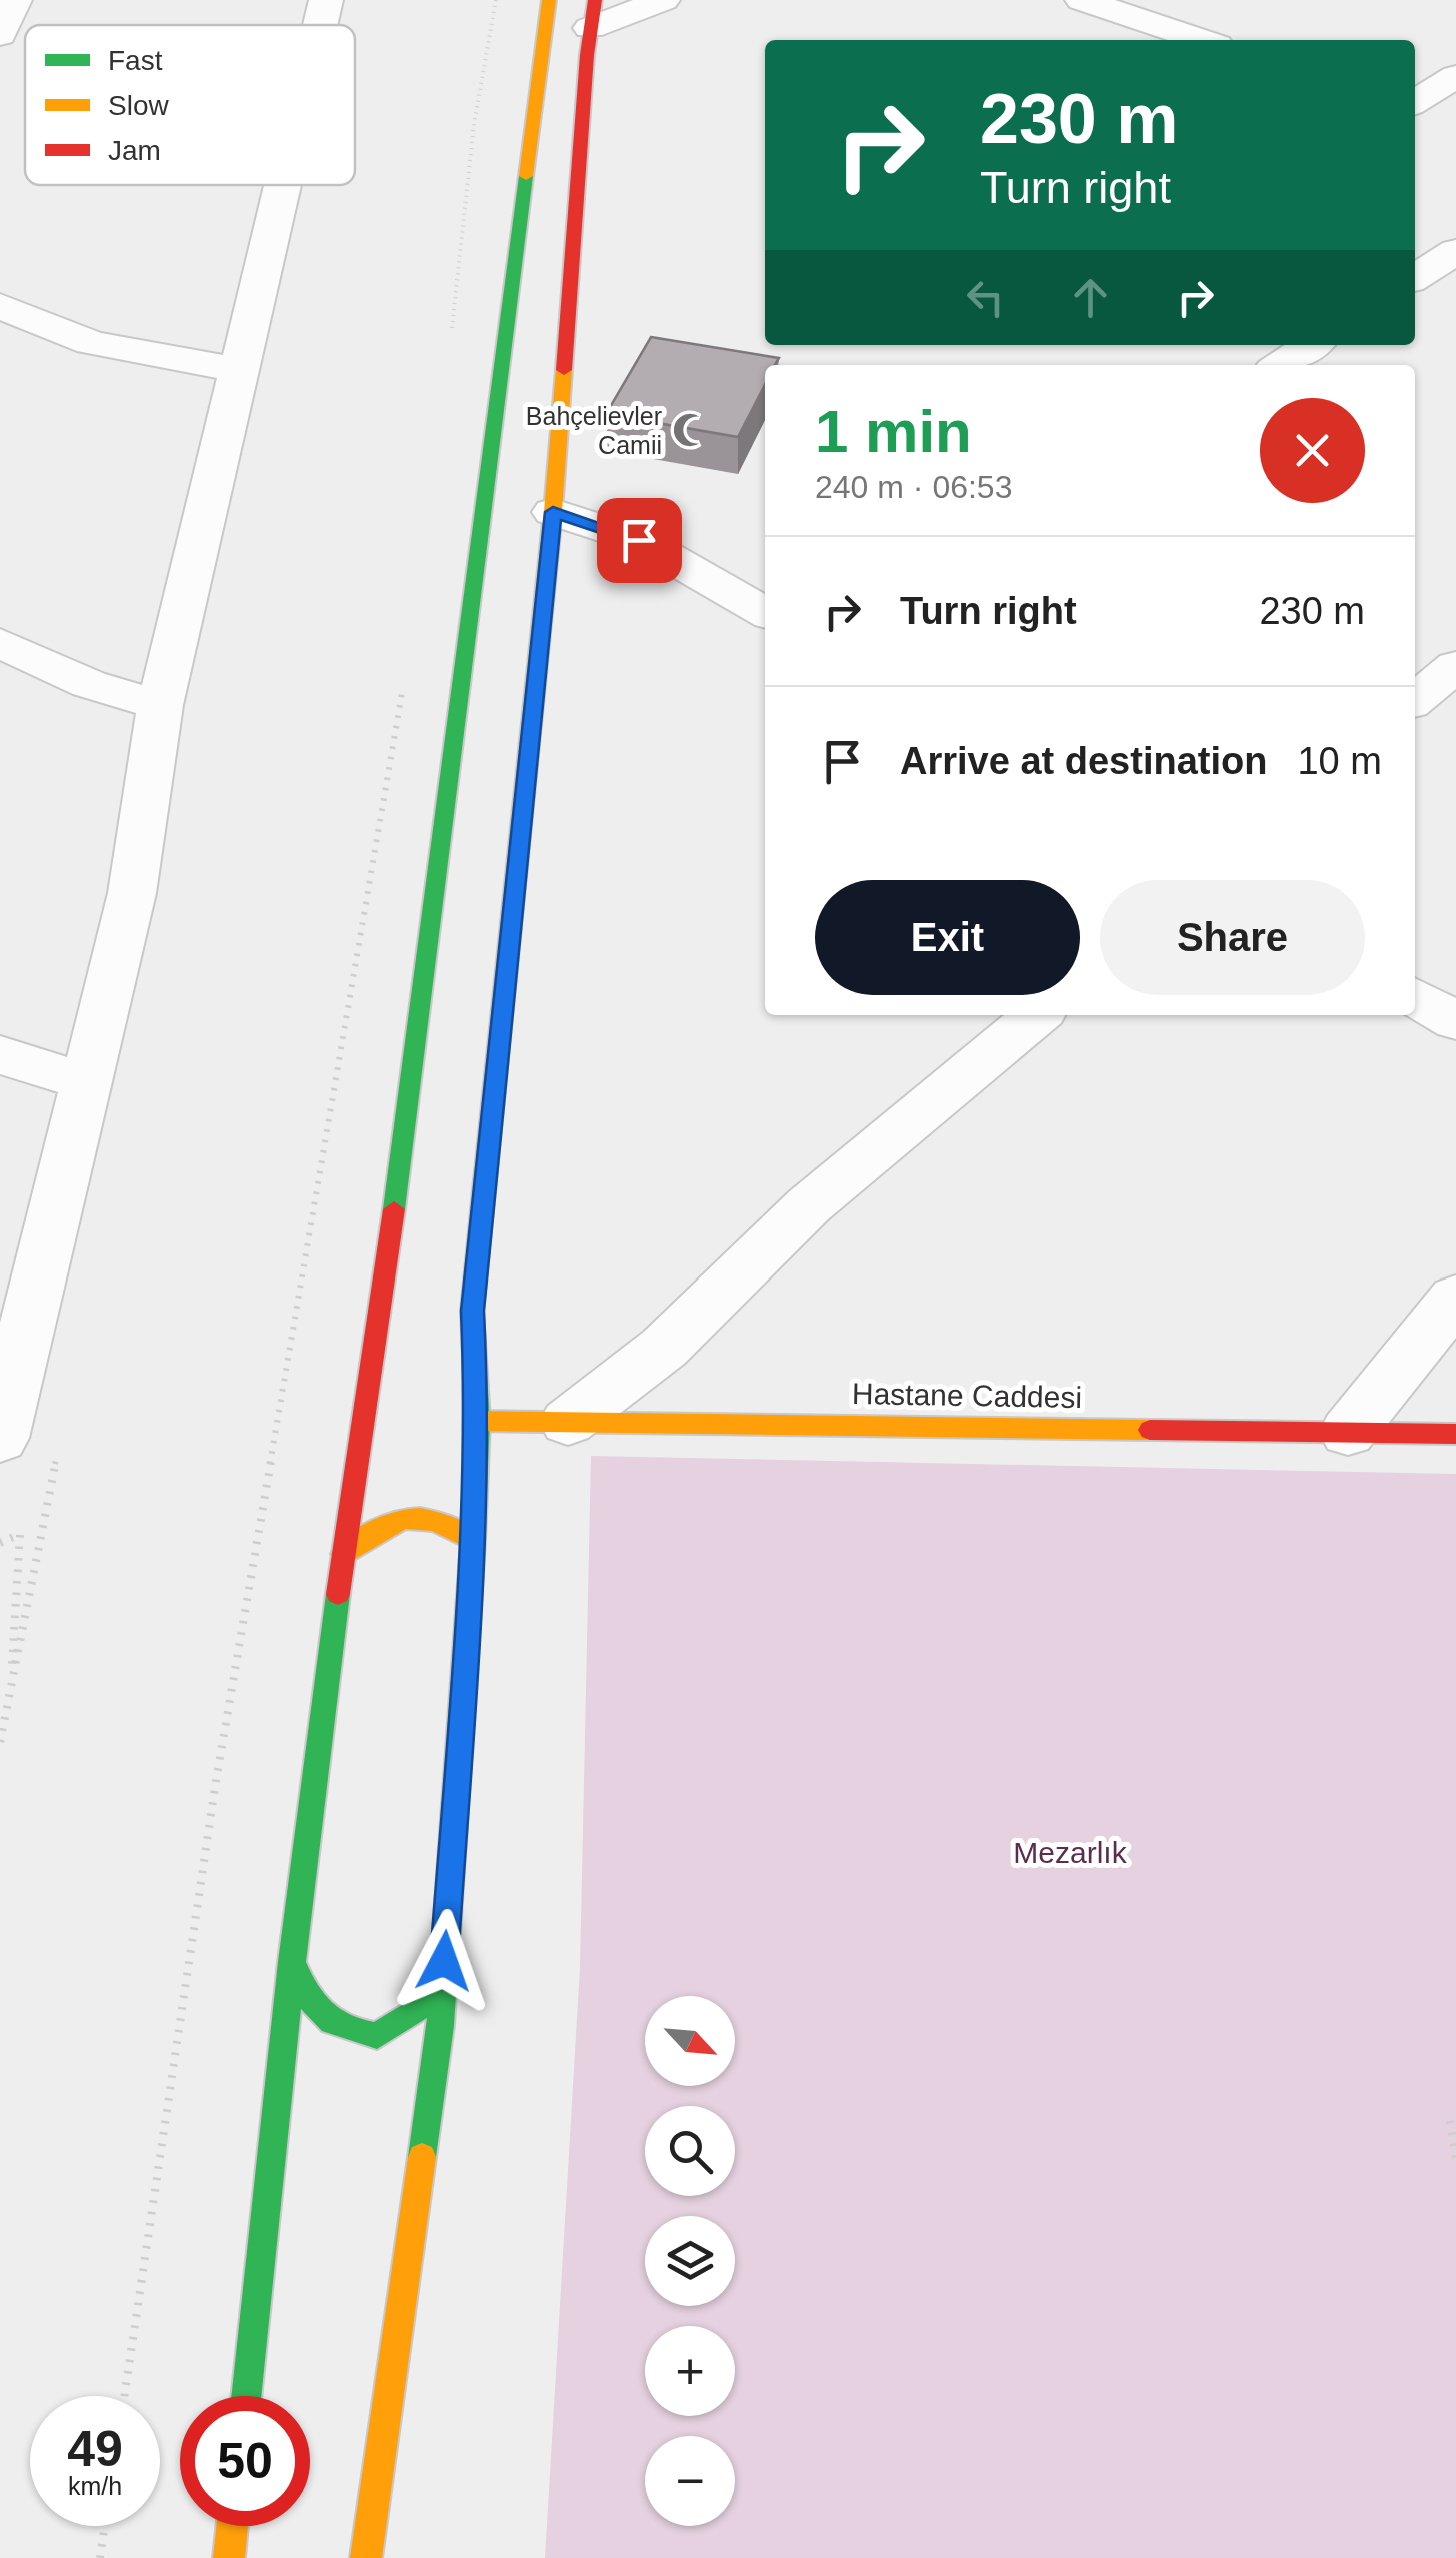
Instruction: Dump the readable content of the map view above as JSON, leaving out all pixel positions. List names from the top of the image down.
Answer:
{
  "streets": {
    "main road": ["Hastane Caddesi"]
  },
  "parks": ["Mezarlık"],
  "places": {
    "mosque": ["Bahçelievler Camii"]
  },
  "legend": ["Fast", "Slow", "Jam"],
  "north": "bottom right",
  "page": {
    "turn": ["230 m", "Turn right"],
    "heading": ["1 min", "240 m · 06:53"],
    "list": [
      {
        "name": "Turn right",
        "value": "230 m"
      },
      {
        "name": "Arrive at destination",
        "value": "10 m"
      }
    ],
    "buttons": ["Exit", "Share"],
    "map_buttons": ["+", "−"],
    "speed": "49 km/h",
    "limit": "50"
  }
}
